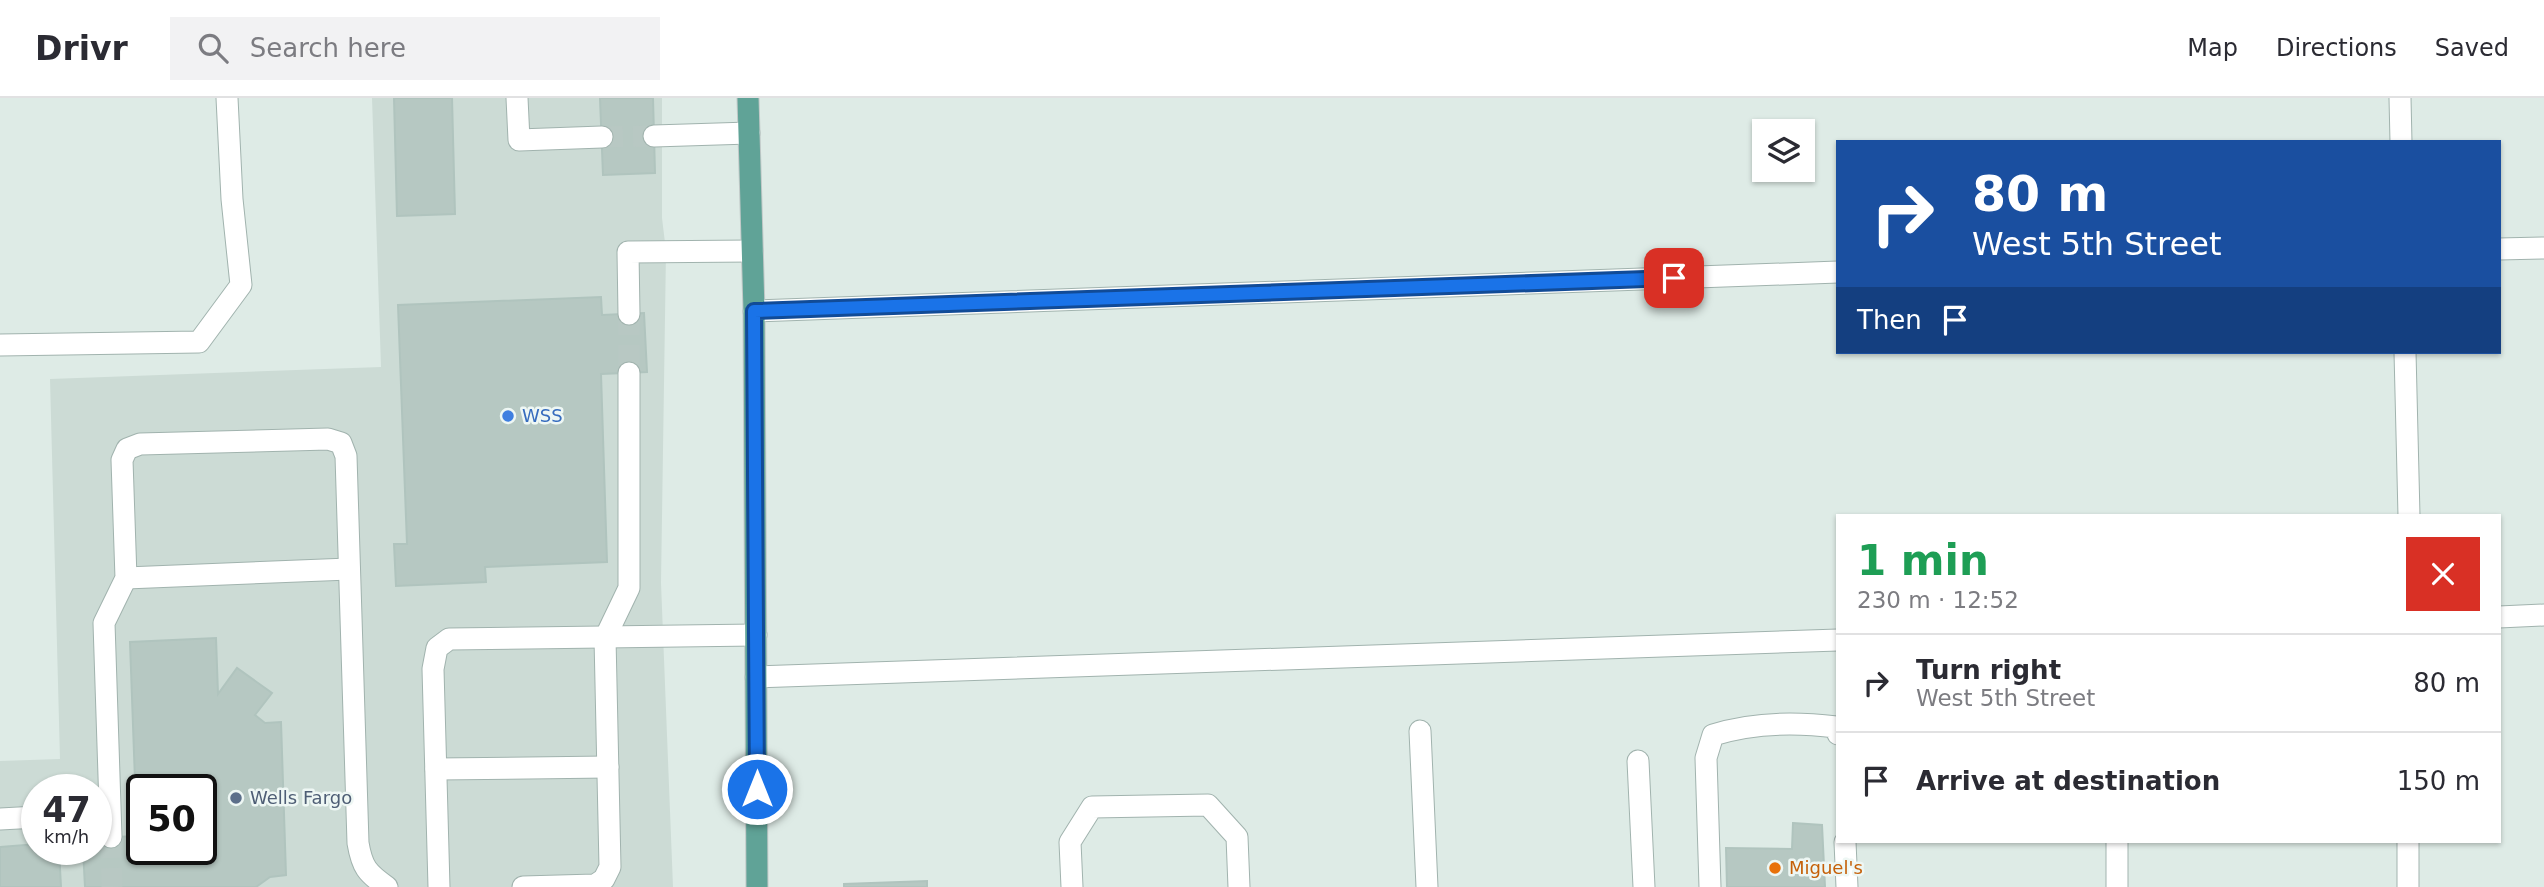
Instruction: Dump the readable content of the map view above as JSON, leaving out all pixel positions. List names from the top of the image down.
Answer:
{
  "places": ["WSS", "Wells Fargo", "Miguel's"],
  "page": {
    "header": "Drivr",
    "search": "Search here",
    "nav": ["Map", "Directions", "Saved"],
    "turn": ["80 m", "West 5th Street"],
    "then": "Then",
    "heading": ["1 min", "230 m · 12:52"],
    "list": [
      {
        "name": "Turn right",
        "note": "West 5th Street",
        "value": "80 m"
      },
      {
        "name": "Arrive at destination",
        "value": "150 m"
      }
    ],
    "speed": "47 km/h",
    "limit": "50"
  }
}
